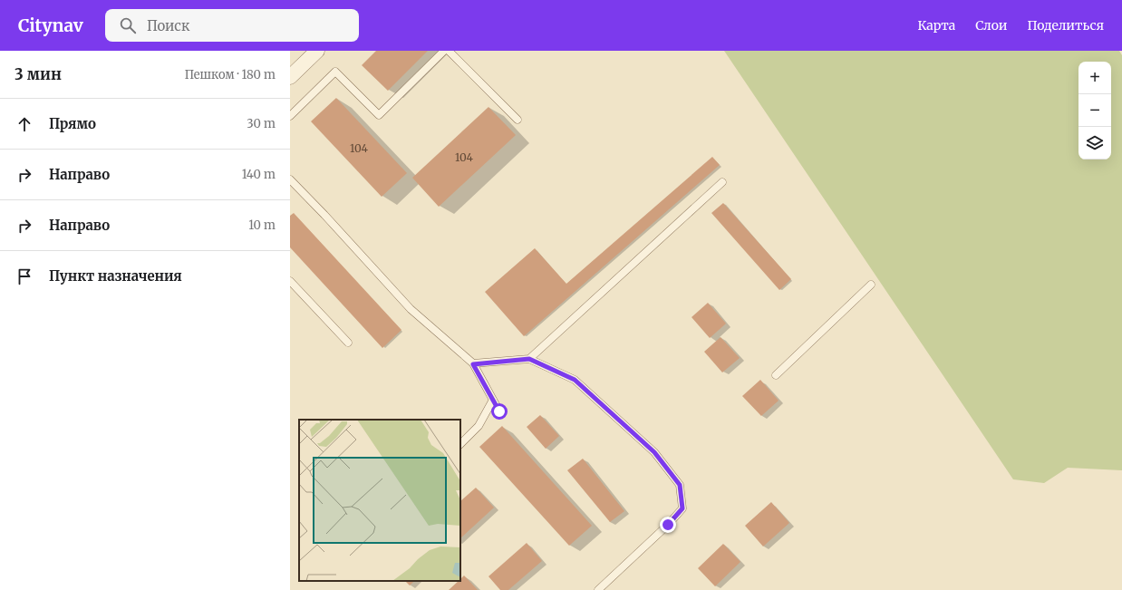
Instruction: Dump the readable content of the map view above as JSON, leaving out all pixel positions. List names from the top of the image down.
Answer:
{
  "house_numbers": ["104", "104"],
  "page": {
    "header": "Citynav",
    "search": "Поиск",
    "nav": ["Карта", "Слои", "Поделиться"],
    "heading": ["3 мин", "Пешком · 180 m"],
    "map_buttons": ["+", "−"],
    "list": [
      ["Прямо", "30 m"],
      ["Направо", "140 m"],
      ["Направо", "10 m"],
      "Пункт назначения"
    ]
  }
}
